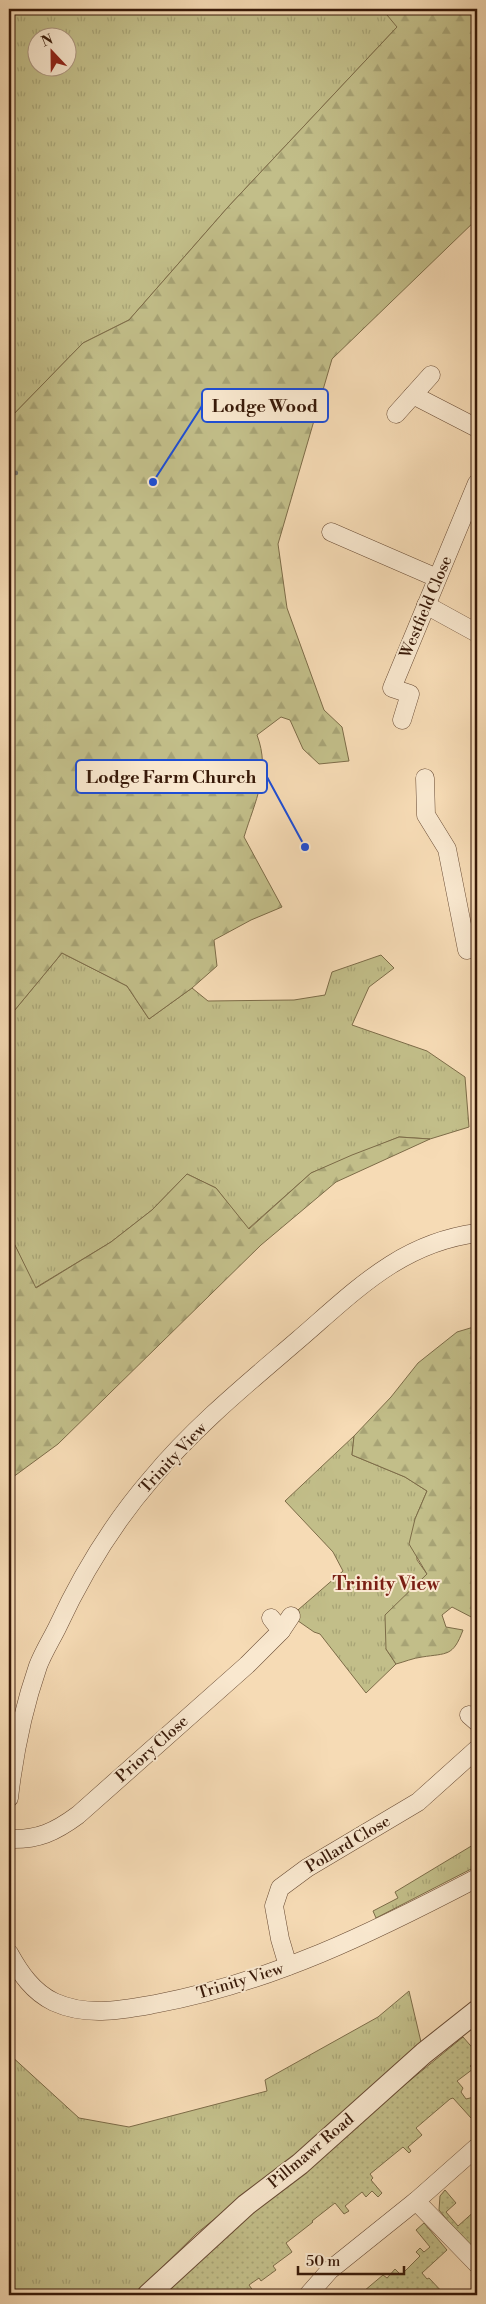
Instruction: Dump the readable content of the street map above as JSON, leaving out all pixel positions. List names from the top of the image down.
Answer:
{
  "streets": {
    "street": [
      "Westfield Close",
      "Trinity View",
      "Priory Close",
      "Pollard Close",
      "Pillmawr Road"
    ]
  },
  "crossings": [
    ["Trinity View", "Pollard Close"]
  ],
  "districts": ["Trinity View"],
  "places": ["Lodge Wood", "Lodge Farm Church"],
  "scale_bar": "50 m",
  "north": "top"
}
